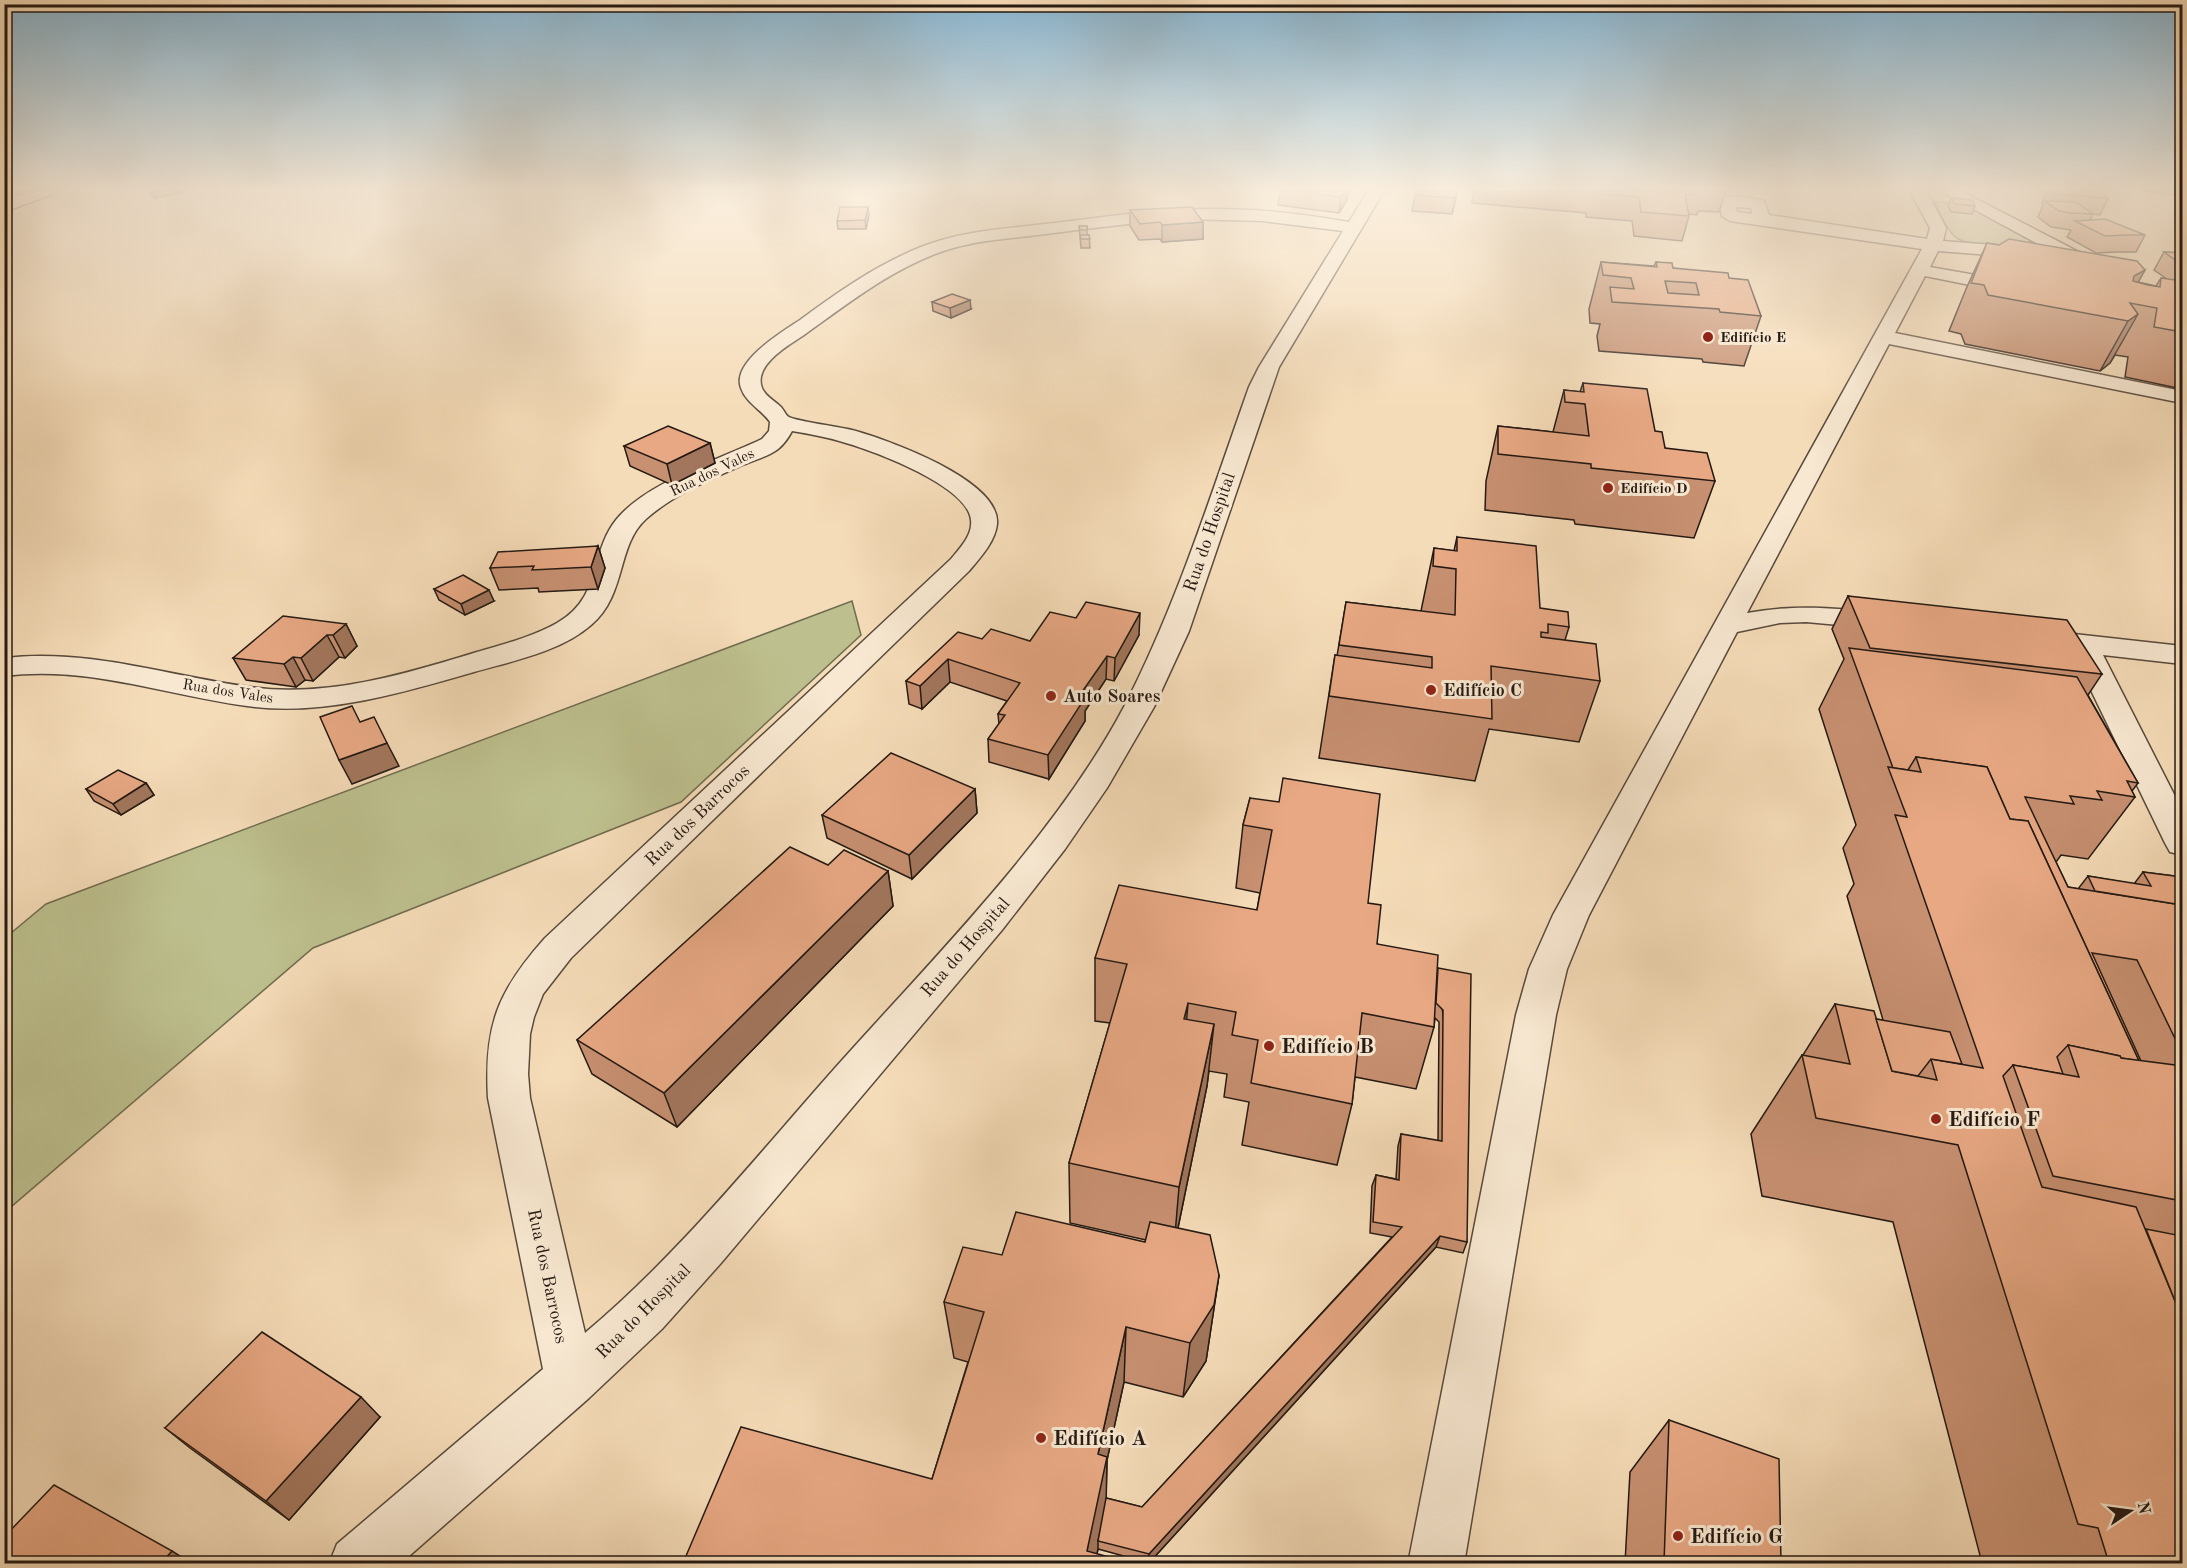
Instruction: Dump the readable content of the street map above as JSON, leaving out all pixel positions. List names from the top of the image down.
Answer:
{
  "streets": {
    "street": ["Rua dos Vales", "Rua do Hospital", "Rua dos Barrocos"]
  },
  "crossings": [
    ["Rua dos Vales", "Rua dos Barrocos"],
    ["Rua do Hospital", "Rua dos Barrocos"]
  ],
  "places": [
    "Edifício E",
    "Edifício D",
    "Edifício C",
    "Auto Soares",
    "Edifício B",
    "Edifício F",
    "Edifício A",
    "Edifício G"
  ],
  "north": "right"
}
